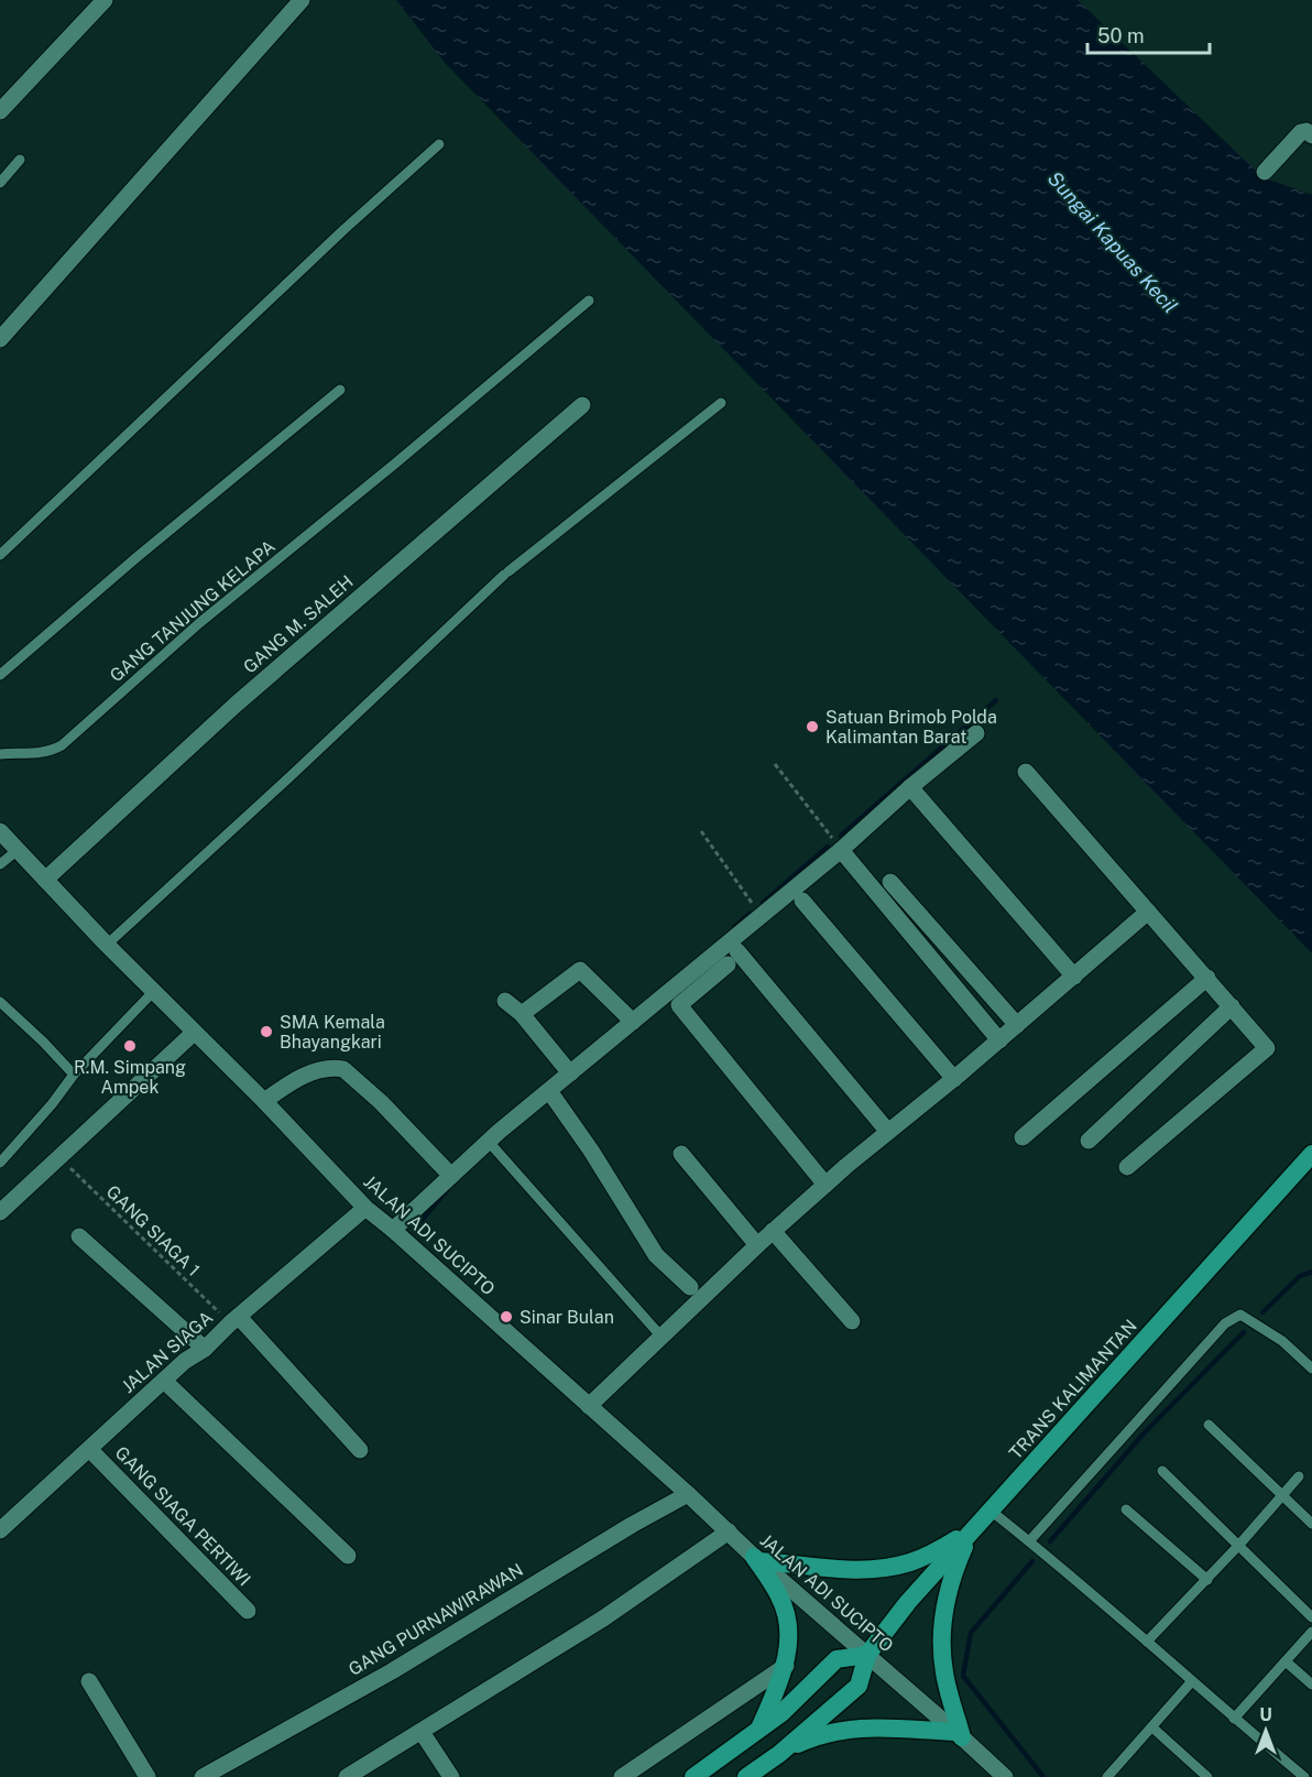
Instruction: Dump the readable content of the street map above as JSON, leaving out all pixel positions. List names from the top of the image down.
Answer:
{
  "streets": {
    "highway": ["TRANS KALIMANTAN"],
    "street": [
      "GANG M. SALEH",
      "JALAN ADI SUCIPTO",
      "JALAN SIAGA",
      "GANG SIAGA PERTIWI",
      "GANG PURNAWIRAWAN"
    ],
    "lane": ["GANG TANJUNG KELAPA"],
    "path": ["GANG SIAGA 1"]
  },
  "crossings": [
    ["GANG M. SALEH", "JALAN ADI SUCIPTO"],
    ["GANG SIAGA 1", "JALAN SIAGA"],
    ["JALAN ADI SUCIPTO", "JALAN SIAGA"],
    ["JALAN ADI SUCIPTO", "TRANS KALIMANTAN"],
    ["JALAN ADI SUCIPTO", "GANG PURNAWIRAWAN"],
    ["JALAN SIAGA", "GANG SIAGA PERTIWI"]
  ],
  "water": ["Sungai Kapuas Kecil"],
  "places": [
    "Satuan Brimob Polda Kalimantan Barat",
    "SMA Kemala Bhayangkari",
    "R.M. Simpang Ampek",
    "Sinar Bulan"
  ],
  "scale_bar": "50 m",
  "north": "top"
}
